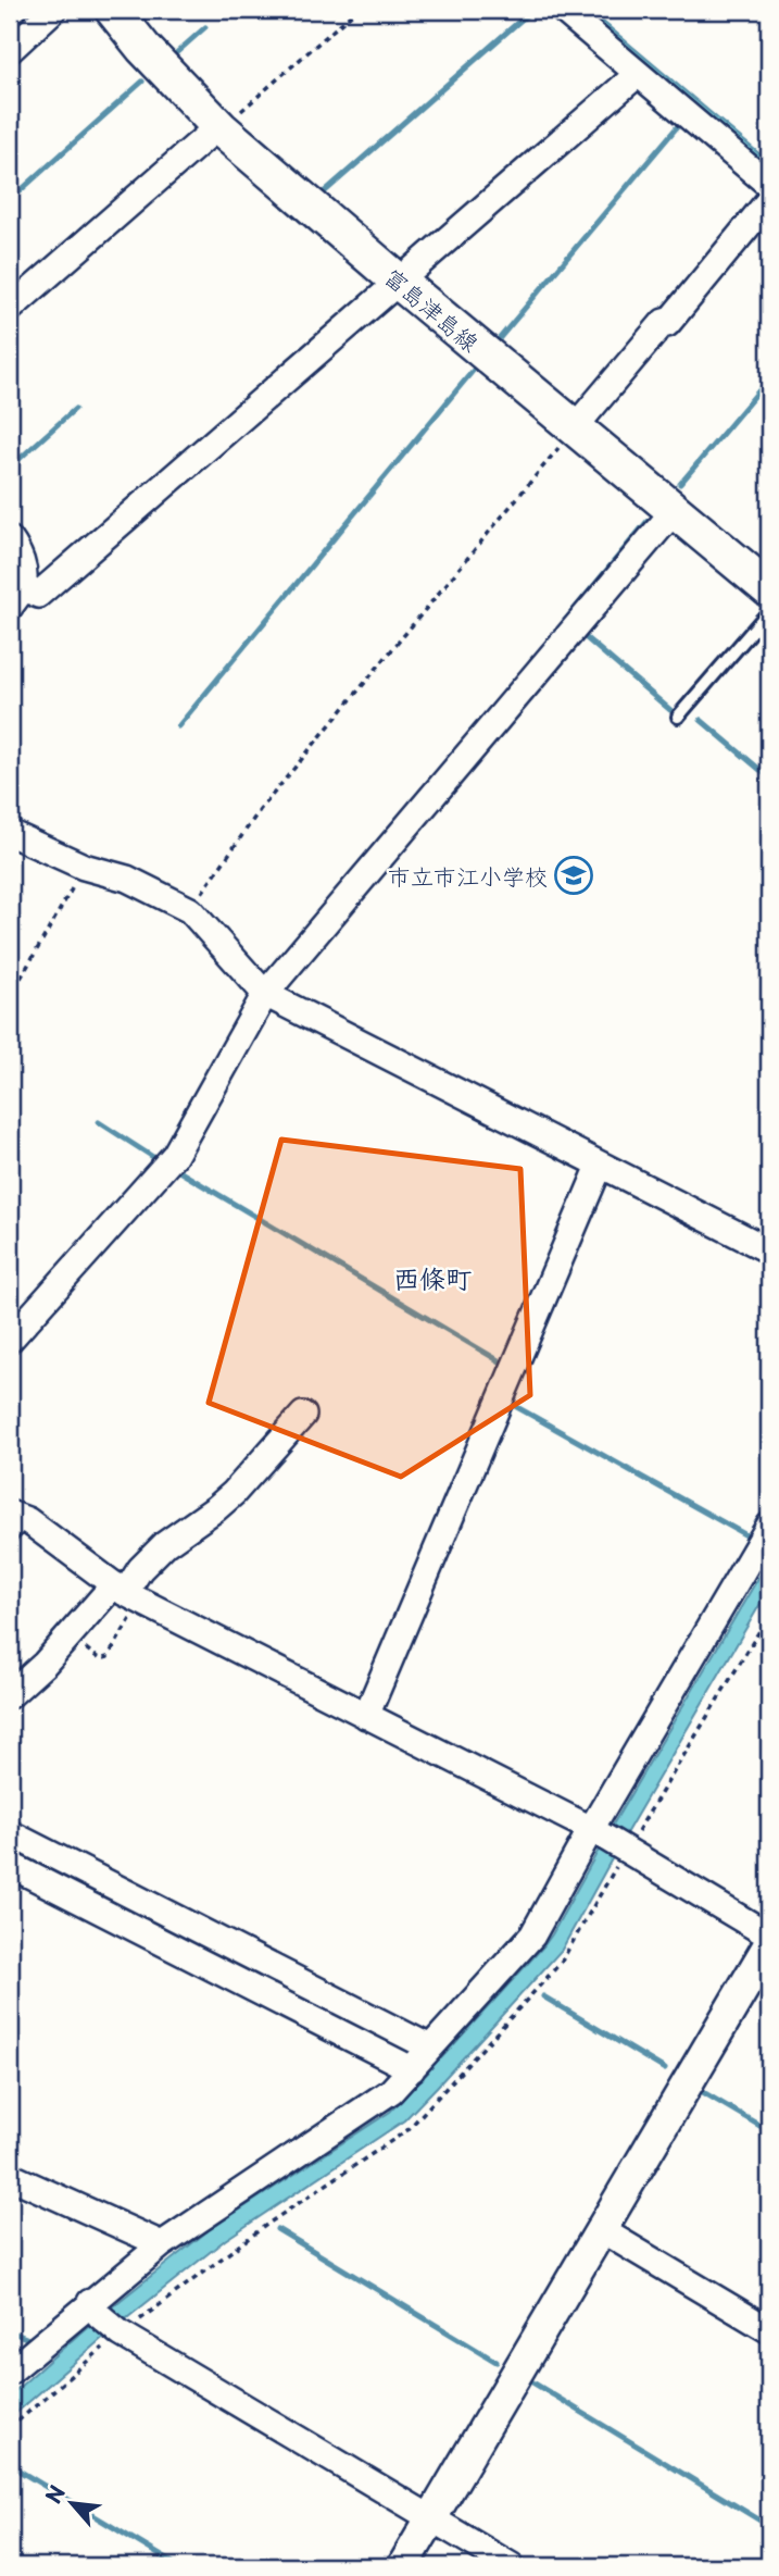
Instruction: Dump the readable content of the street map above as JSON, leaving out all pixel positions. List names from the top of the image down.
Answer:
{
  "streets": {
    "main road": ["富島津島線"]
  },
  "districts": ["西條町"],
  "places": {
    "school or university": ["市立市江小学校"]
  },
  "north": "top left"
}
